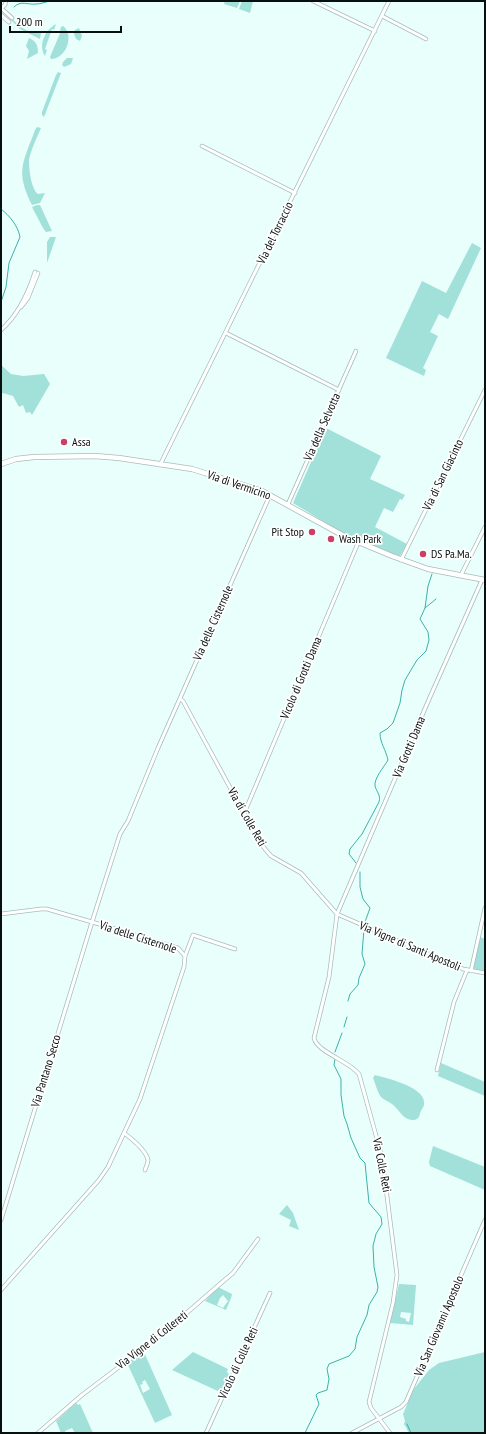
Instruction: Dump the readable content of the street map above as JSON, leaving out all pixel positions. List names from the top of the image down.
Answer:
{
  "streets": {
    "main road": ["Via di Vermicino"],
    "street": [
      "Via del Torraccio",
      "Via della Selvotta",
      "Via di San Giacinto",
      "Via delle Cisternole",
      "Vicolo di Grotti Dama",
      "Via Grotti Dama",
      "Via di Colle Reti",
      "Via Vigne di Santi Apostoli",
      "Via Pantano Secco",
      "Via Colle Reti",
      "Via San Giovanni Apostolo",
      "Via Vigne di Collereti",
      "Vicolo di Colle Reti"
    ]
  },
  "crossings": [
    ["Via del Torraccio", "Via di Vermicino"],
    ["Via della Selvotta", "Via di Vermicino"],
    ["Via di San Giacinto", "Via di Vermicino"],
    ["Via di Vermicino", "Via delle Cisternole"],
    ["Via di Vermicino", "Vicolo di Grotti Dama"],
    ["Via di Vermicino", "Via Grotti Dama"],
    ["Via delle Cisternole", "Via di Colle Reti"],
    ["Via delle Cisternole", "Via Pantano Secco"],
    ["Vicolo di Grotti Dama", "Via di Colle Reti"],
    ["Via Grotti Dama", "Via di Colle Reti"],
    ["Via Grotti Dama", "Via Vigne di Santi Apostoli"],
    ["Via Grotti Dama", "Via Colle Reti"],
    ["Via di Colle Reti", "Via Vigne di Santi Apostoli"],
    ["Via di Colle Reti", "Via Colle Reti"],
    ["Via Vigne di Santi Apostoli", "Via Colle Reti"],
    ["Via Colle Reti", "Via San Giovanni Apostolo"]
  ],
  "places": [
    "Assa",
    "Pit Stop",
    "Wash Park",
    "DS Pa.Ma."
  ],
  "scale_bar": "200 m"
}
